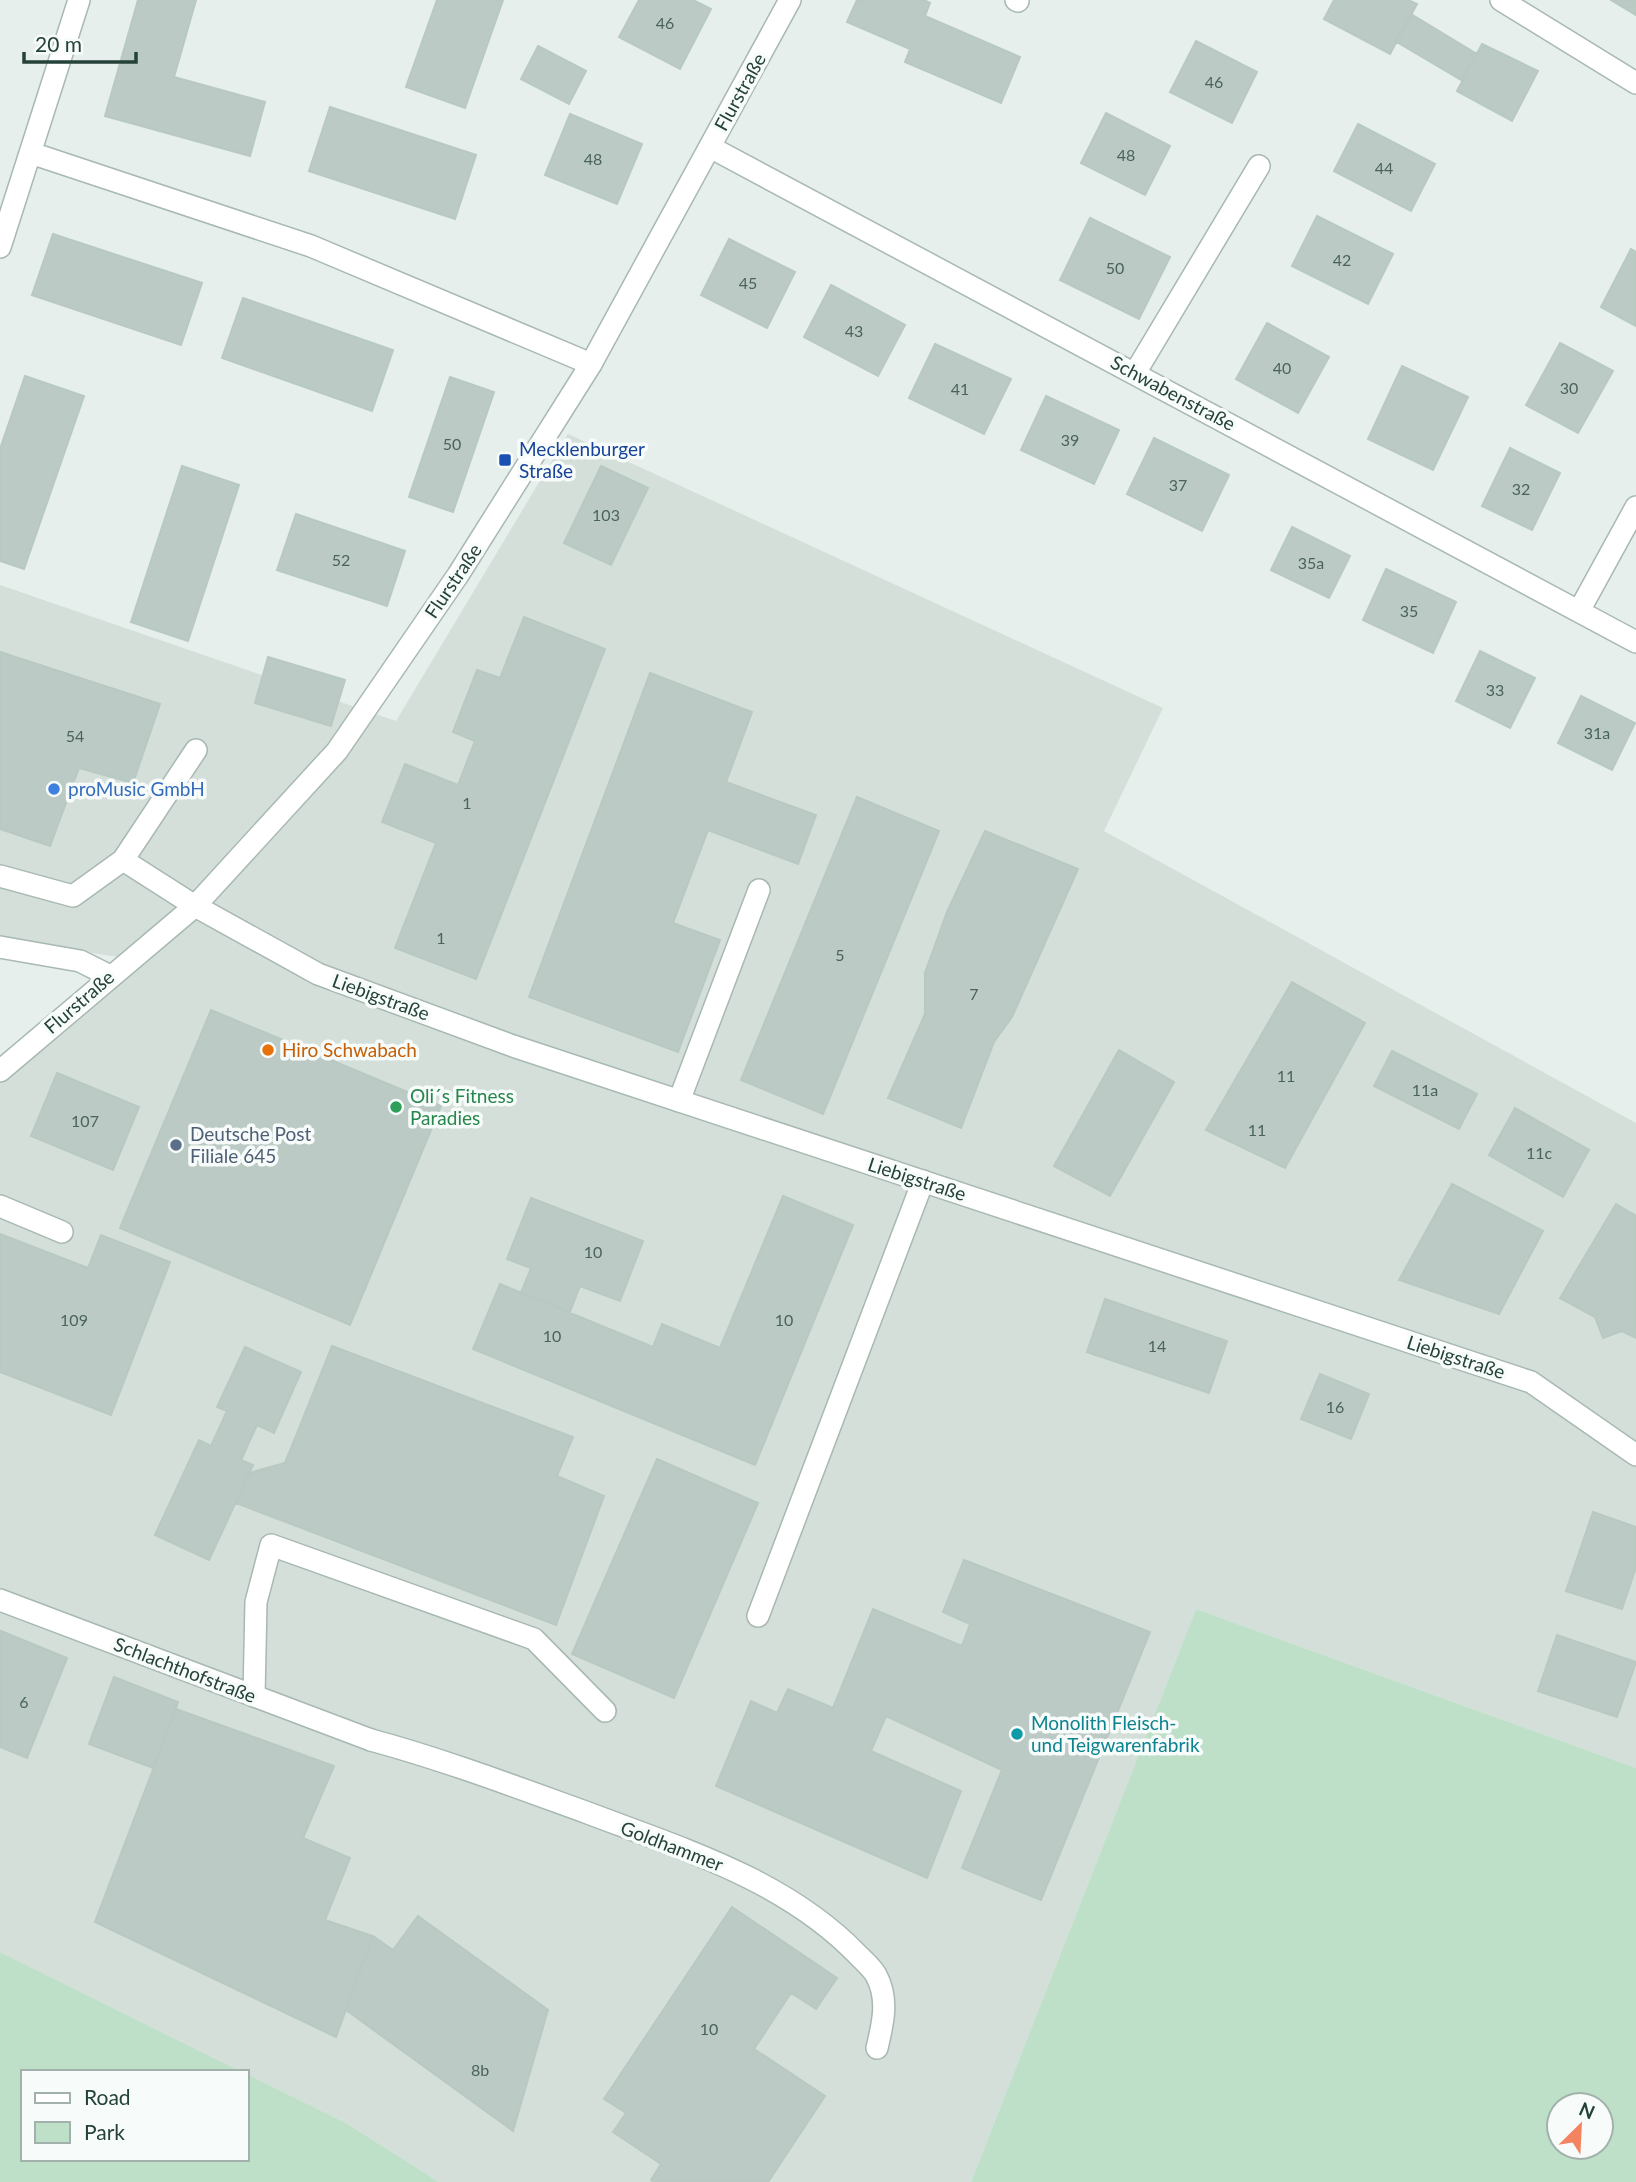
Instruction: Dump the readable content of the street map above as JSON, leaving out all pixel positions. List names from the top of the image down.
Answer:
{
  "streets": {
    "street": [
      "Flurstraße",
      "Schwabenstraße",
      "Liebigstraße",
      "Schlachthofstraße",
      "Goldhammer"
    ]
  },
  "crossings": [
    ["Flurstraße", "Schwabenstraße"],
    ["Flurstraße", "Liebigstraße"],
    ["Schlachthofstraße", "Goldhammer"]
  ],
  "places": {
    "transit": ["Mecklenburger Straße"],
    "other": [
      "proMusic GmbH",
      "Hiro Schwabach",
      "Oli´s Fitness Paradies",
      "Deutsche Post Filiale 645",
      "Monolith Fleisch- und Teigwarenfabrik"
    ]
  },
  "house_numbers": [
    "46",
    "46",
    "48",
    "48",
    "44",
    "42",
    "50",
    "45",
    "43",
    "40",
    "30",
    "41",
    "39",
    "50",
    "37",
    "32",
    "103",
    "52",
    "35a",
    "35",
    "33",
    "31a",
    "54",
    "1",
    "1",
    "5",
    "7",
    "11",
    "11a",
    "107",
    "11",
    "11c",
    "10",
    "109",
    "10",
    "10",
    "14",
    "16",
    "6",
    "10",
    "8b"
  ],
  "legend": ["Road", "Park"],
  "scale_bar": "20 m",
  "north": "top right"
}
